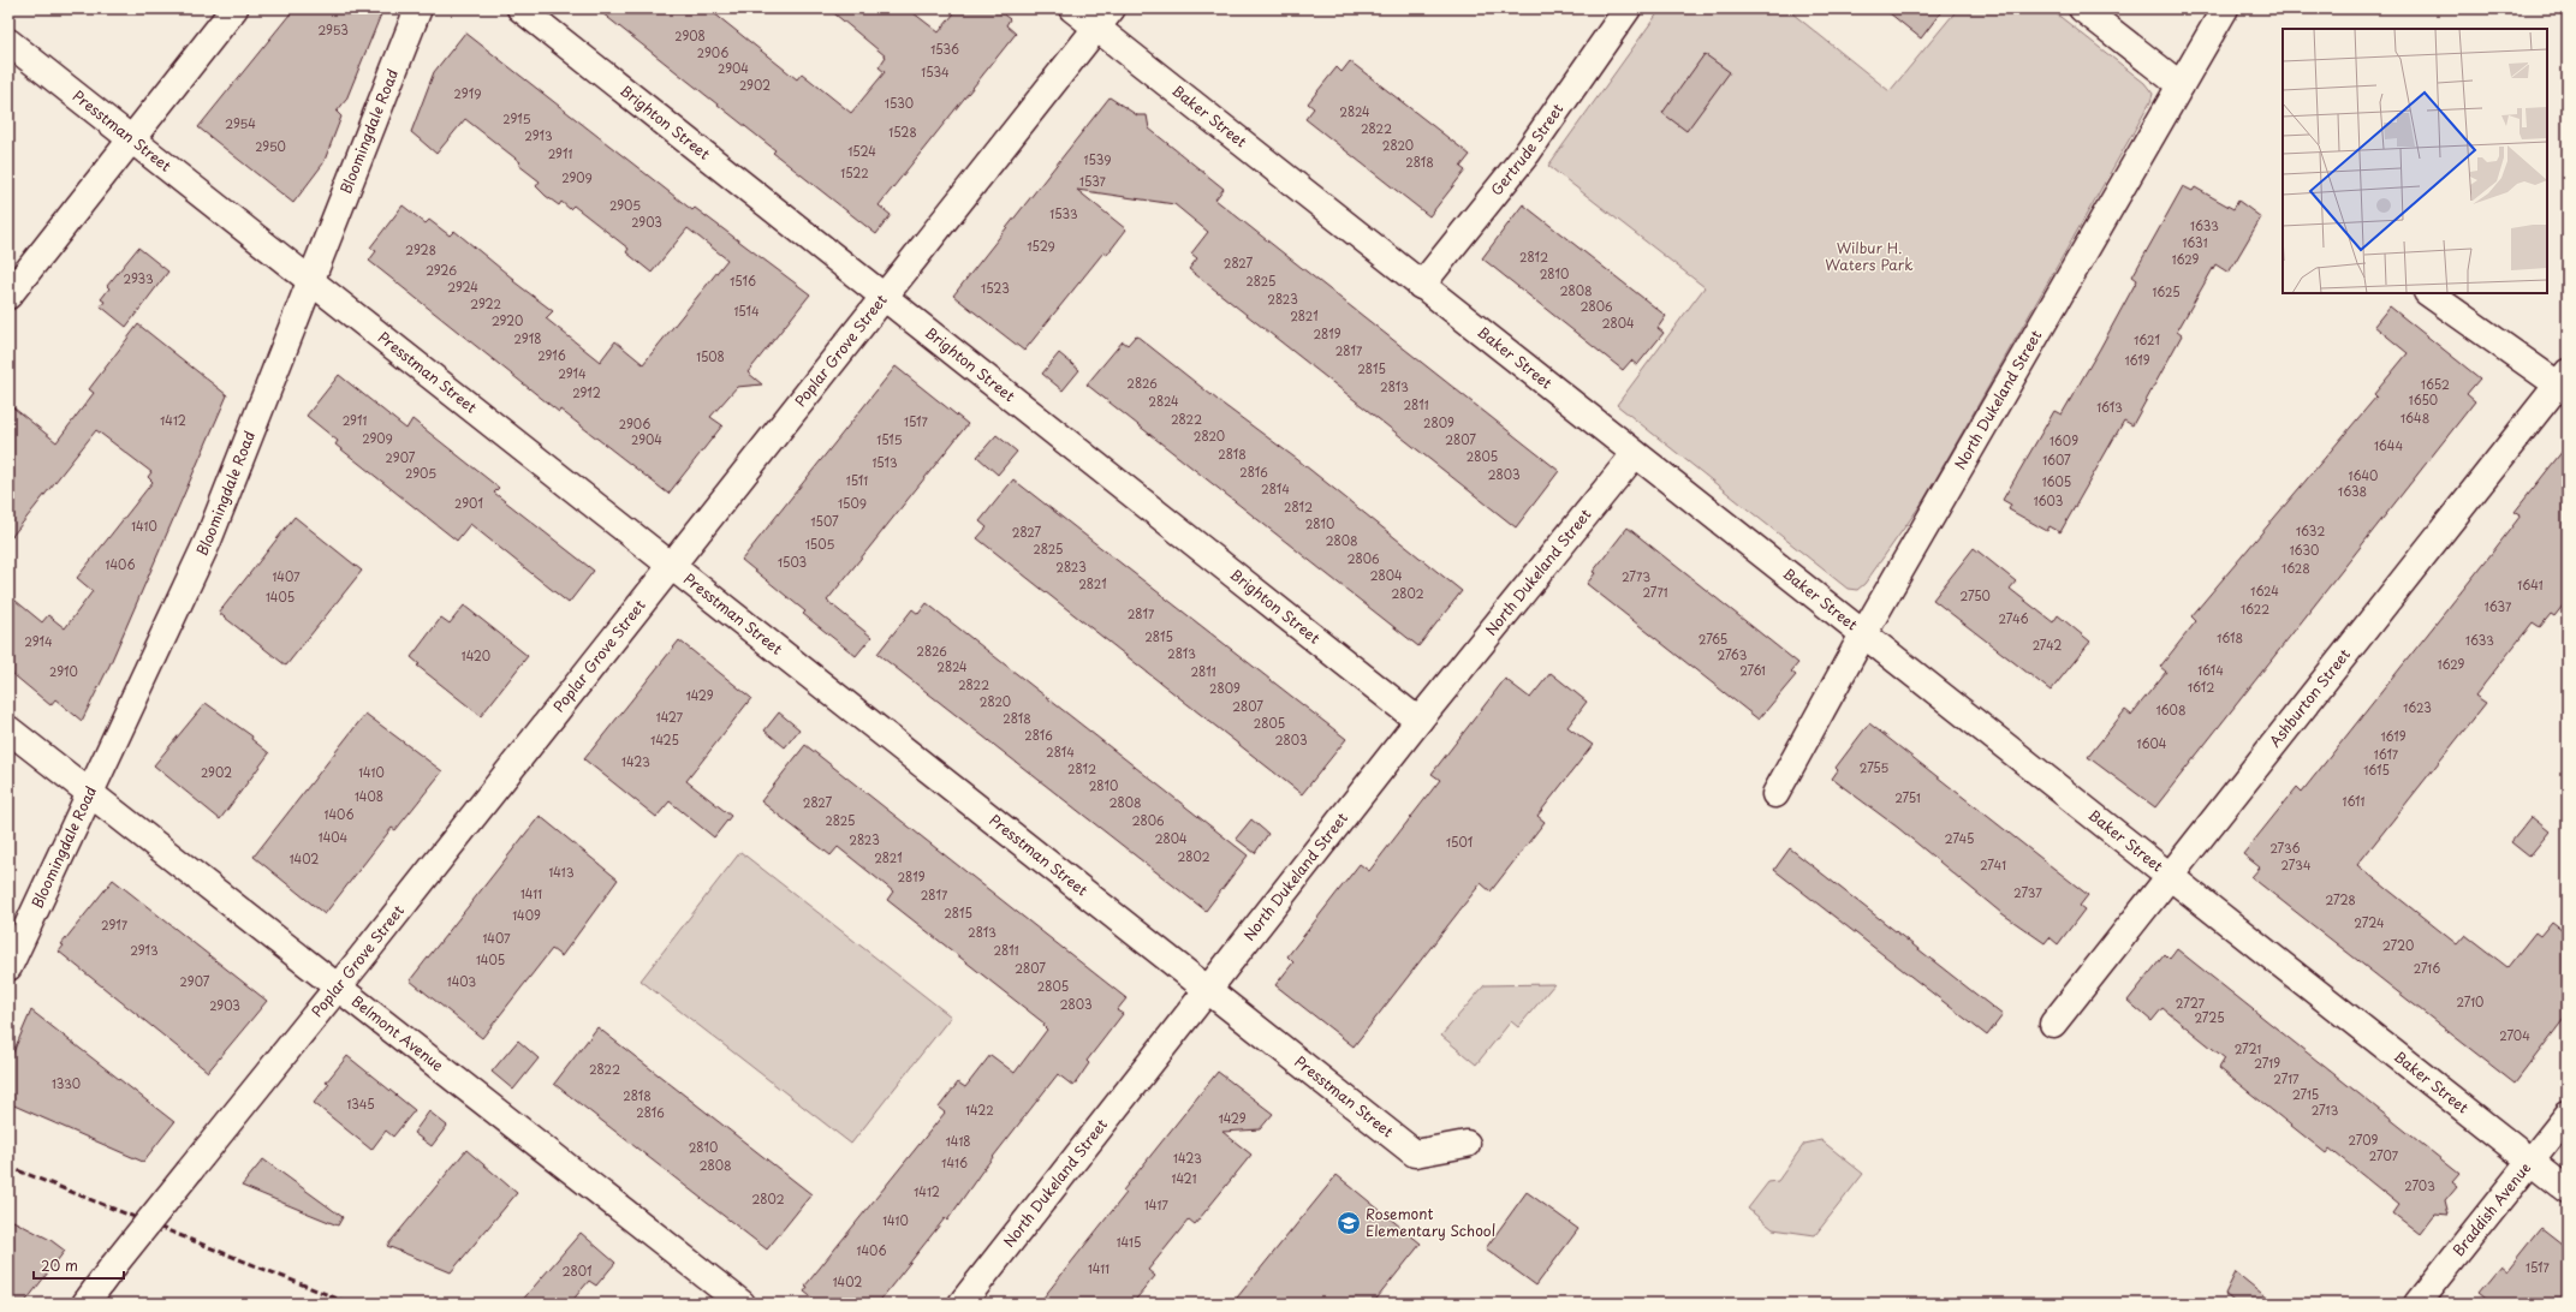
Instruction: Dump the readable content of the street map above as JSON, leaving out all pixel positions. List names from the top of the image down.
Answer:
{
  "streets": {
    "street": [
      "Baker Street",
      "Brighton Street",
      "Presstman Street",
      "Bloomingdale Road",
      "Gertrude Street",
      "Poplar Grove Street",
      "North Dukeland Street",
      "Ashburton Street",
      "Belmont Avenue",
      "Braddish Avenue"
    ]
  },
  "crossings": [
    ["Baker Street", "Gertrude Street"],
    ["Baker Street", "Poplar Grove Street"],
    ["Baker Street", "North Dukeland Street"],
    ["Baker Street", "Ashburton Street"],
    ["Baker Street", "Braddish Avenue"],
    ["Brighton Street", "Poplar Grove Street"],
    ["Brighton Street", "North Dukeland Street"],
    ["Presstman Street", "Bloomingdale Road"],
    ["Presstman Street", "Poplar Grove Street"],
    ["Presstman Street", "North Dukeland Street"],
    ["Bloomingdale Road", "Belmont Avenue"],
    ["Poplar Grove Street", "Belmont Avenue"]
  ],
  "parks": ["Wilbur H. Waters Park"],
  "places": {
    "school or university": ["Rosemont Elementary School"]
  },
  "house_numbers": [
    "2953",
    "2908",
    "1536",
    "2906",
    "2904",
    "1534",
    "2902",
    "2919",
    "1530",
    "2824",
    "2915",
    "2954",
    "2822",
    "1528",
    "2913",
    "2820",
    "2950",
    "1524",
    "2911",
    "1539",
    "2818",
    "1522",
    "2909",
    "1537",
    "2905",
    "1533",
    "2903",
    "1633",
    "1631",
    "1529",
    "2928",
    "2812",
    "1629",
    "2827",
    "2926",
    "2810",
    "2933",
    "1516",
    "2825",
    "2924",
    "1523",
    "2808",
    "1625",
    "2823",
    "2922",
    "2806",
    "1514",
    "2821",
    "2920",
    "2804",
    "2819",
    "2918",
    "1621",
    "2817",
    "2916",
    "1508",
    "1619",
    "2815",
    "2914",
    "2826",
    "1652",
    "2813",
    "2912",
    "1650",
    "2824",
    "2811",
    "1613",
    "1648",
    "2822",
    "1412",
    "2911",
    "1517",
    "2809",
    "2906",
    "2820",
    "2909",
    "2904",
    "1515",
    "2807",
    "1609",
    "1644",
    "2818",
    "2805",
    "2907",
    "1607",
    "1513",
    "2816",
    "2905",
    "2803",
    "1640",
    "1511",
    "1605",
    "2814",
    "1638",
    "1603",
    "2901",
    "1509",
    "2812",
    "1507",
    "2810",
    "1410",
    "1632",
    "2827",
    "2808",
    "1505",
    "2825",
    "1630",
    "2806",
    "1503",
    "1406",
    "2823",
    "1628",
    "2804",
    "1407",
    "2773",
    "2821",
    "1641",
    "1624",
    "2771",
    "2802",
    "2750",
    "1405",
    "1637",
    "1622",
    "2817",
    "2746",
    "2815",
    "1618",
    "2765",
    "1633",
    "2914",
    "2742",
    "2826",
    "2813",
    "2763",
    "1420",
    "1629",
    "2824",
    "2761",
    "1614",
    "2910",
    "2811",
    "2822",
    "1612",
    "2809",
    "1429",
    "2820",
    "2807",
    "1623",
    "1608",
    "1427",
    "2818",
    "2805",
    "2816",
    "1619",
    "1425",
    "2803",
    "1604",
    "2814",
    "1617",
    "1423",
    "2755",
    "2812",
    "1615",
    "2902",
    "1410",
    "2810",
    "1408",
    "2751",
    "1611",
    "2827",
    "2808",
    "1406",
    "2825",
    "2806",
    "1404",
    "2804",
    "2745",
    "2823",
    "1501",
    "2736",
    "2802",
    "2821",
    "1402",
    "2741",
    "2734",
    "1413",
    "2819",
    "2737",
    "1411",
    "2817",
    "2728",
    "2815",
    "1409",
    "2724",
    "2917",
    "2813",
    "1407",
    "2720",
    "2913",
    "2811",
    "1405",
    "2807",
    "2716",
    "2907",
    "1403",
    "2805",
    "2710",
    "2727",
    "2803",
    "2903",
    "2725",
    "2704",
    "2721",
    "2719",
    "2822",
    "2717",
    "1330",
    "2715",
    "2818",
    "1345",
    "1422",
    "2713",
    "2816",
    "1429",
    "2709",
    "1418",
    "2810",
    "2707",
    "1423",
    "1416",
    "2808",
    "1421",
    "2703",
    "1412",
    "2802",
    "1417",
    "1410",
    "1415",
    "1406",
    "1517",
    "1411",
    "2801",
    "1402"
  ],
  "scale_bar": "20 m"
}
